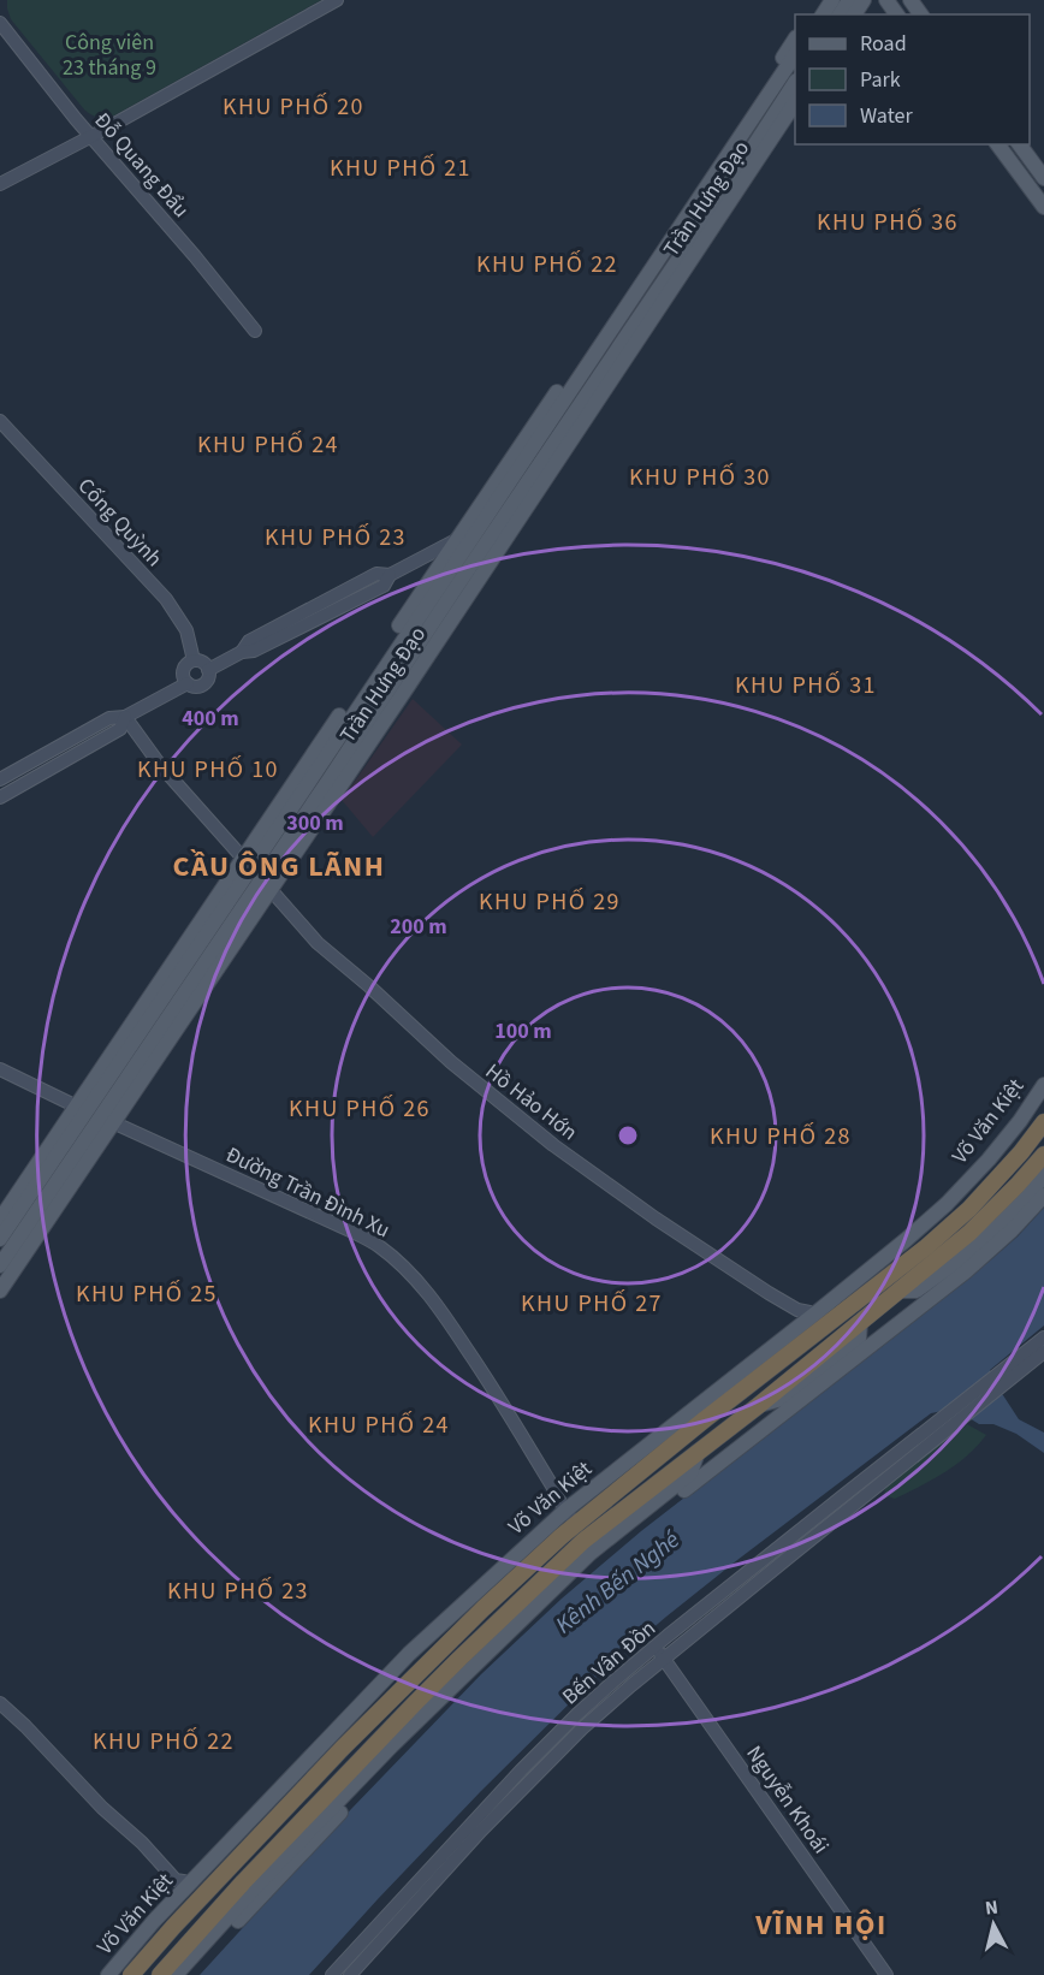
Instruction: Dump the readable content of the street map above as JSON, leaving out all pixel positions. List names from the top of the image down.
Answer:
{
  "streets": {
    "highway": ["Võ Văn Kiệt"],
    "main road": ["Trần Hưng Đạo"],
    "street": [
      "Ðỗ Quang Ðẩu",
      "Cống Quỳnh",
      "Hồ Hảo Hớn",
      "Đường Trần Ðình Xu",
      "Bến Vân Đồn",
      "Nguyễn Khoái"
    ]
  },
  "crossings": [
    ["Trần Hưng Đạo", "Hồ Hảo Hớn"],
    ["Trần Hưng Đạo", "Đường Trần Ðình Xu"],
    ["Hồ Hảo Hớn", "Võ Văn Kiệt"],
    ["Võ Văn Kiệt", "Đường Trần Ðình Xu"],
    ["Bến Vân Đồn", "Nguyễn Khoái"]
  ],
  "districts": [
    "KHU PHỐ 20",
    "KHU PHỐ 21",
    "KHU PHỐ 36",
    "KHU PHỐ 22",
    "KHU PHỐ 24",
    "KHU PHỐ 30",
    "KHU PHỐ 23",
    "KHU PHỐ 31",
    "KHU PHỐ 10",
    "CẦU ÔNG LÃNH",
    "KHU PHỐ 29",
    "KHU PHỐ 26",
    "KHU PHỐ 28",
    "KHU PHỐ 25",
    "KHU PHỐ 27",
    "KHU PHỐ 24",
    "KHU PHỐ 23",
    "KHU PHỐ 22",
    "VĨNH HỘI"
  ],
  "water": ["Kênh Bến Nghé"],
  "parks": ["Công viên 23 tháng 9"],
  "legend": ["Road", "Park", "Water"],
  "north": "top",
  "rings": [
    "400 m",
    "300 m",
    "200 m",
    "100 m"
  ]
}
